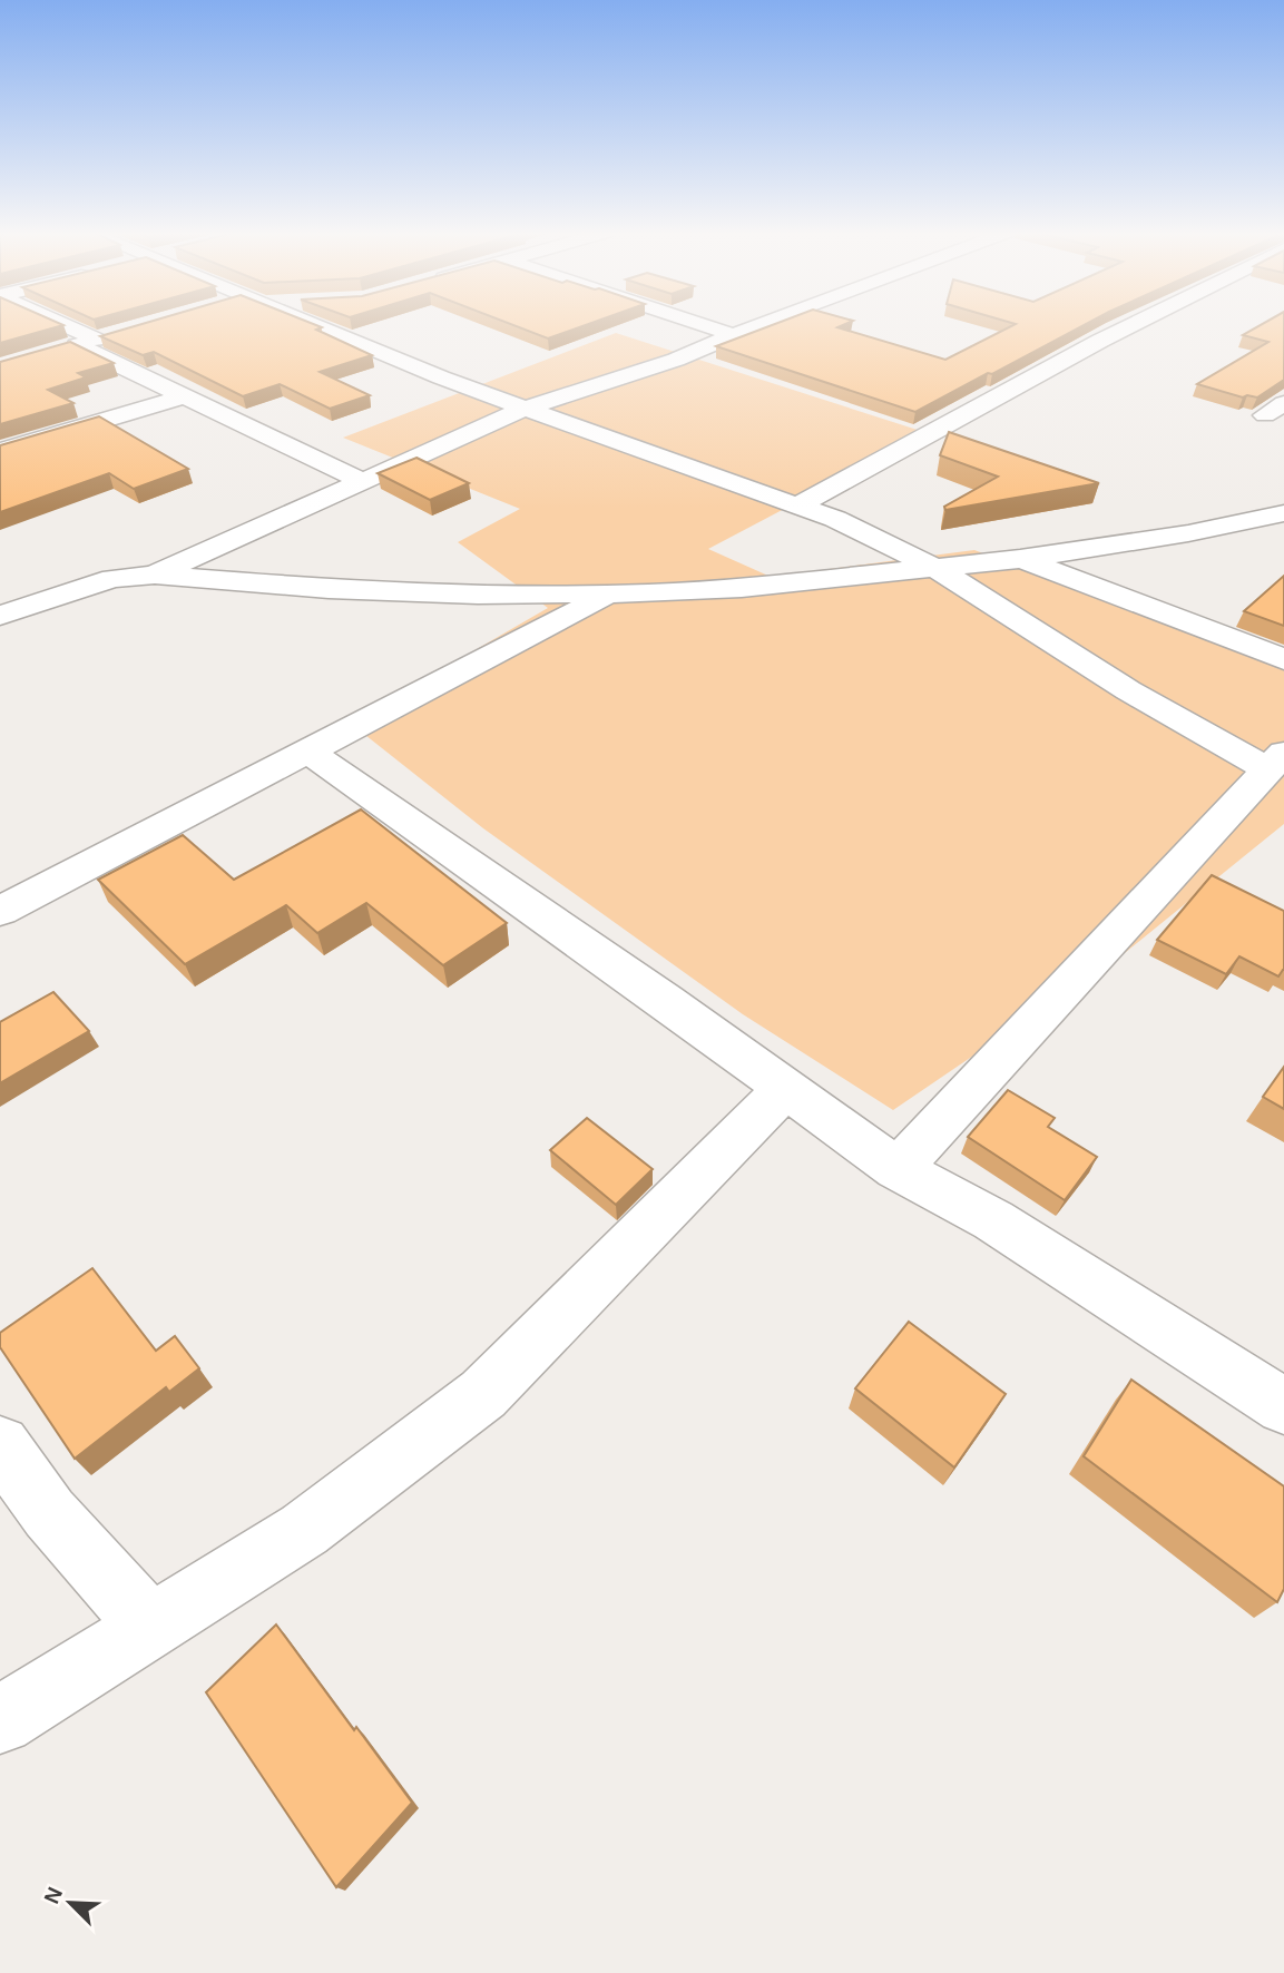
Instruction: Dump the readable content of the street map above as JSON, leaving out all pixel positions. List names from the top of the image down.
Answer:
{
  "north": "top left"
}
